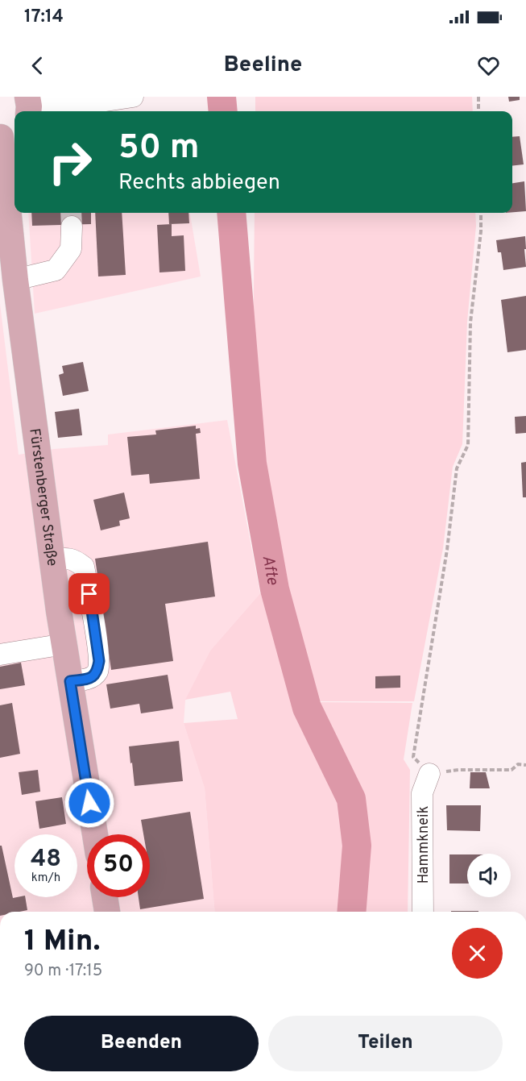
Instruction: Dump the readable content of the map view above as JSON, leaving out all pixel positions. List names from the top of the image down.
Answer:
{
  "streets": {
    "main road": ["Fürstenberger Straße"],
    "street": ["Hammkneik"]
  },
  "water": ["Afte"],
  "page": {
    "status": "17:14",
    "header": "Beeline",
    "turn": ["50 m", "Rechts abbiegen"],
    "speed": "48 km/h",
    "limit": "50",
    "heading": ["1 Min.", "90 m · 17:15"],
    "buttons": ["Beenden", "Teilen"]
  }
}
